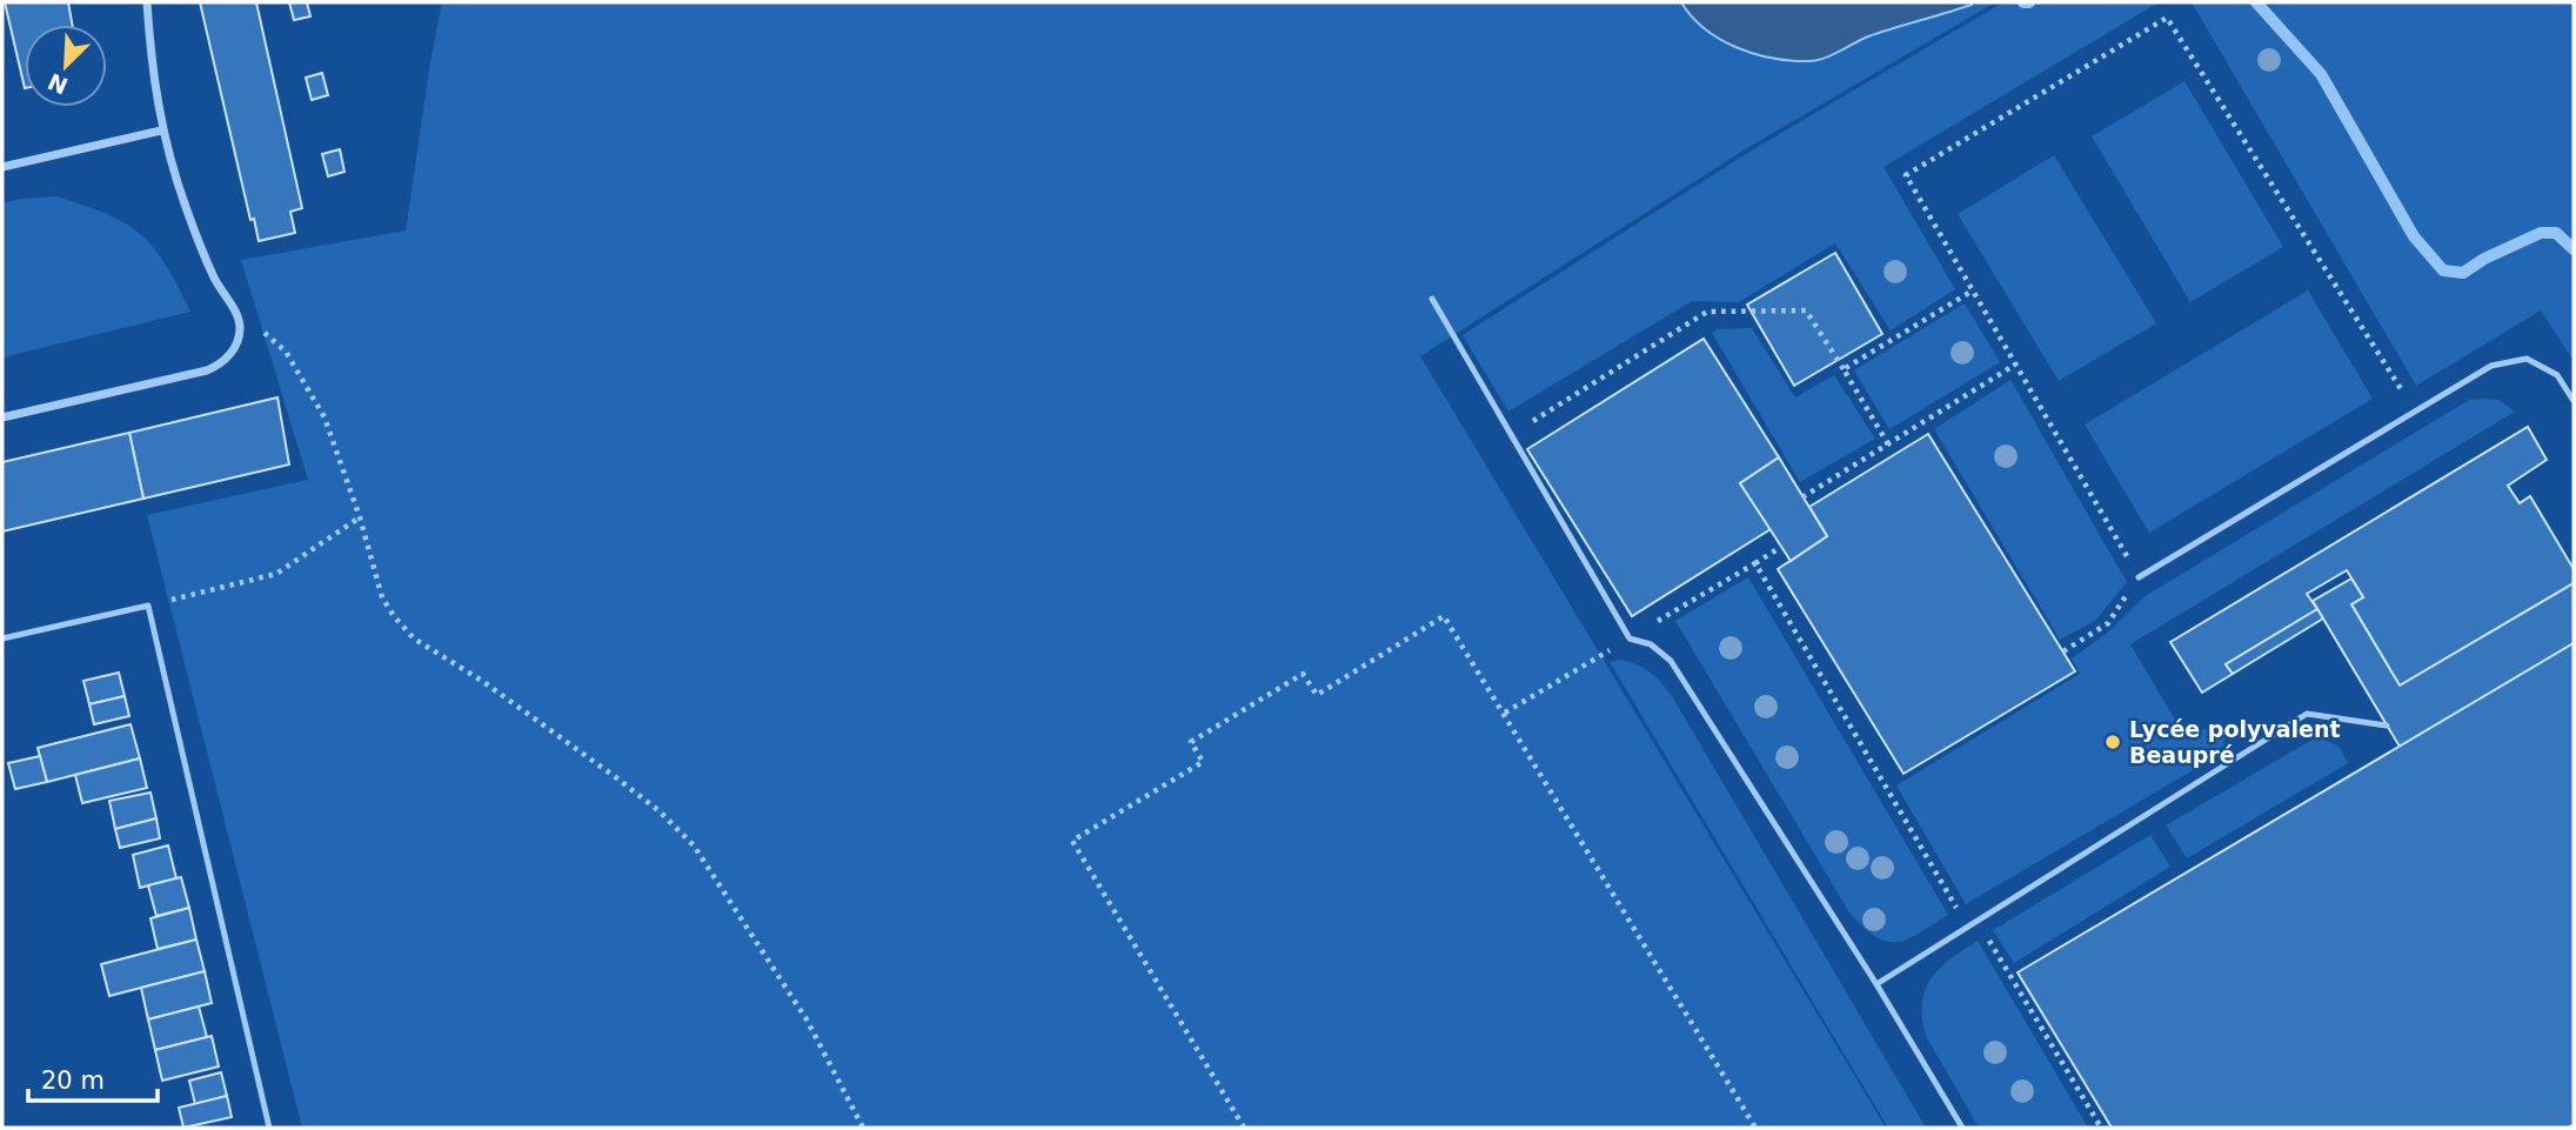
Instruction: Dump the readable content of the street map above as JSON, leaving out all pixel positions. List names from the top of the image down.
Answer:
{
  "places": ["Lycée polyvalent Beaupré"],
  "scale_bar": "20 m",
  "north": "bottom left"
}
